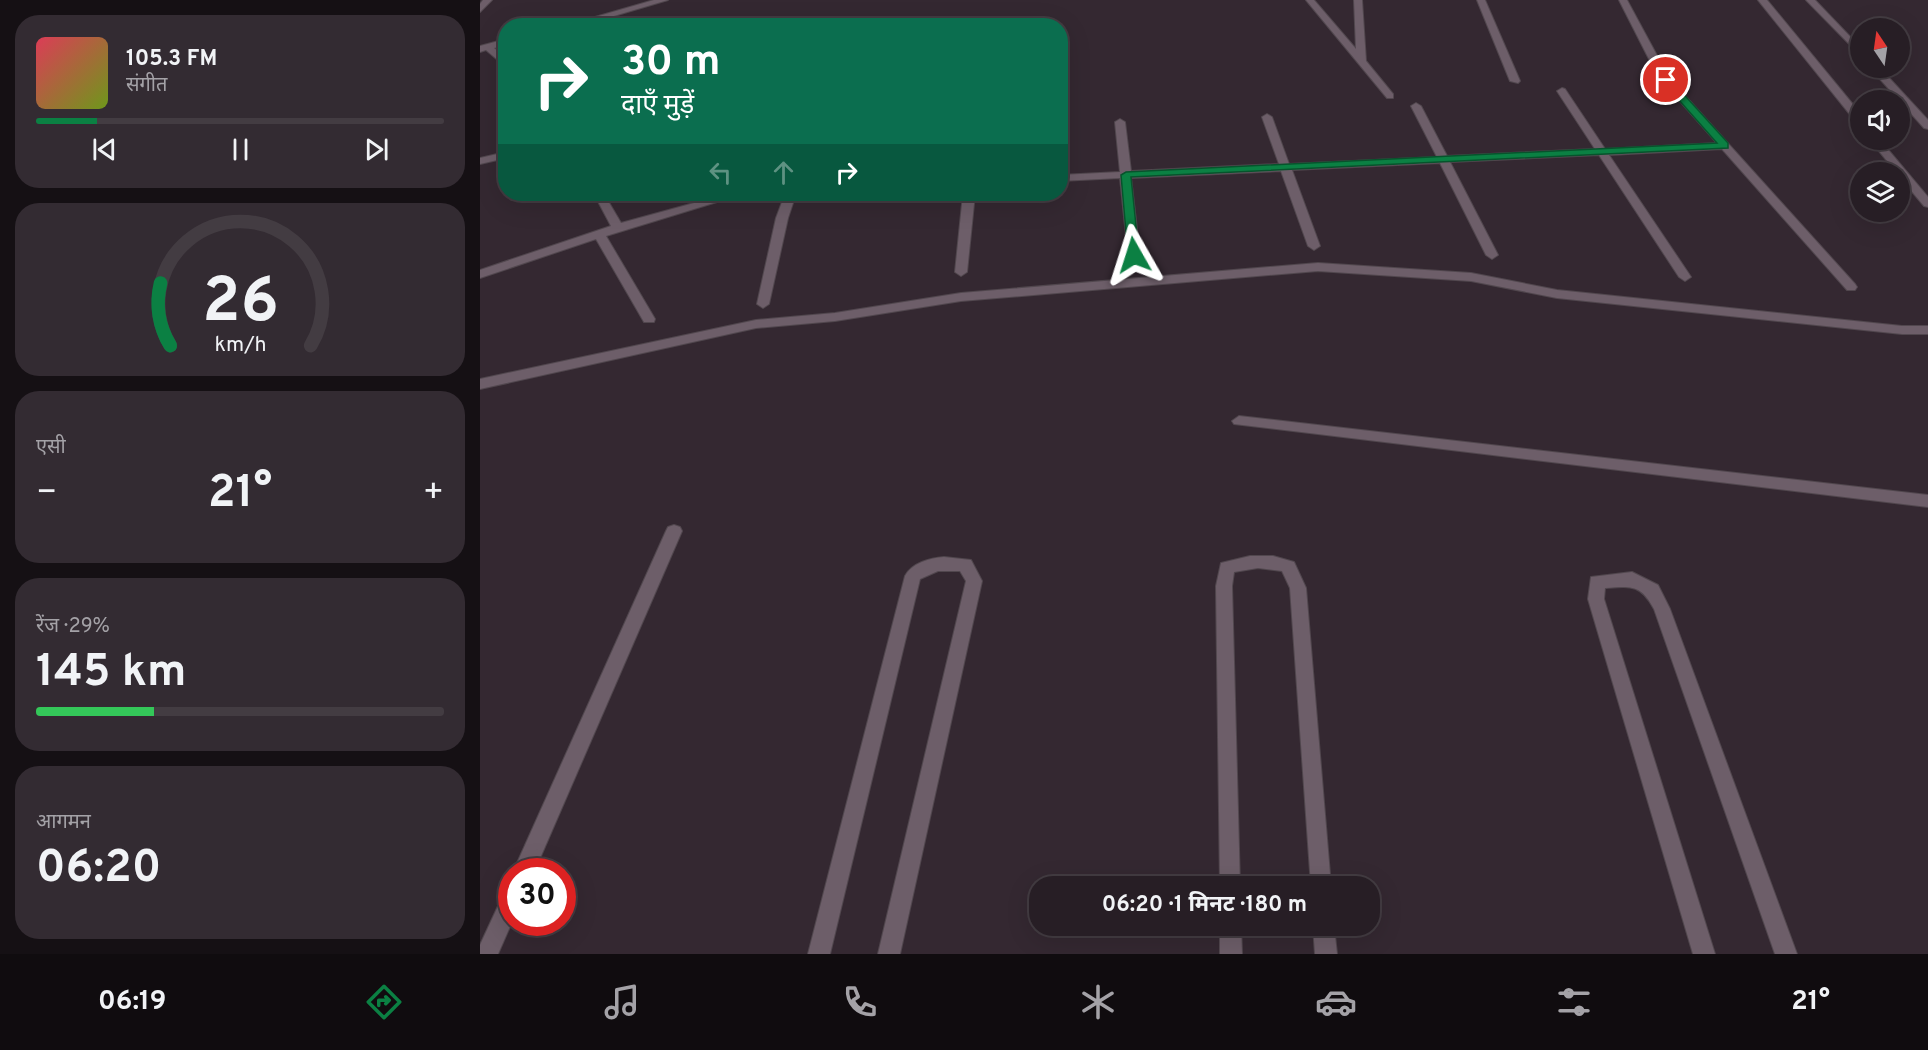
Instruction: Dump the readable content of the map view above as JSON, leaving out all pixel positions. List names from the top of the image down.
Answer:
{
  "north": "top",
  "page": {
    "turn": ["30 m", "दाएँ मुड़ें"],
    "song": ["105.3 FM", "संगीत"],
    "tile": [
      "एसी",
      ["रेंज · 29%", "145 km"],
      ["आगमन", "06:20"]
    ],
    "heat": ["−", "21°", "+"],
    "limit": "30",
    "trip": "06:20 · 1 मिनट · 180 m",
    "tabs": ["06:19", "21°"],
    "gauge": ["26", "km/h"]
  }
}
